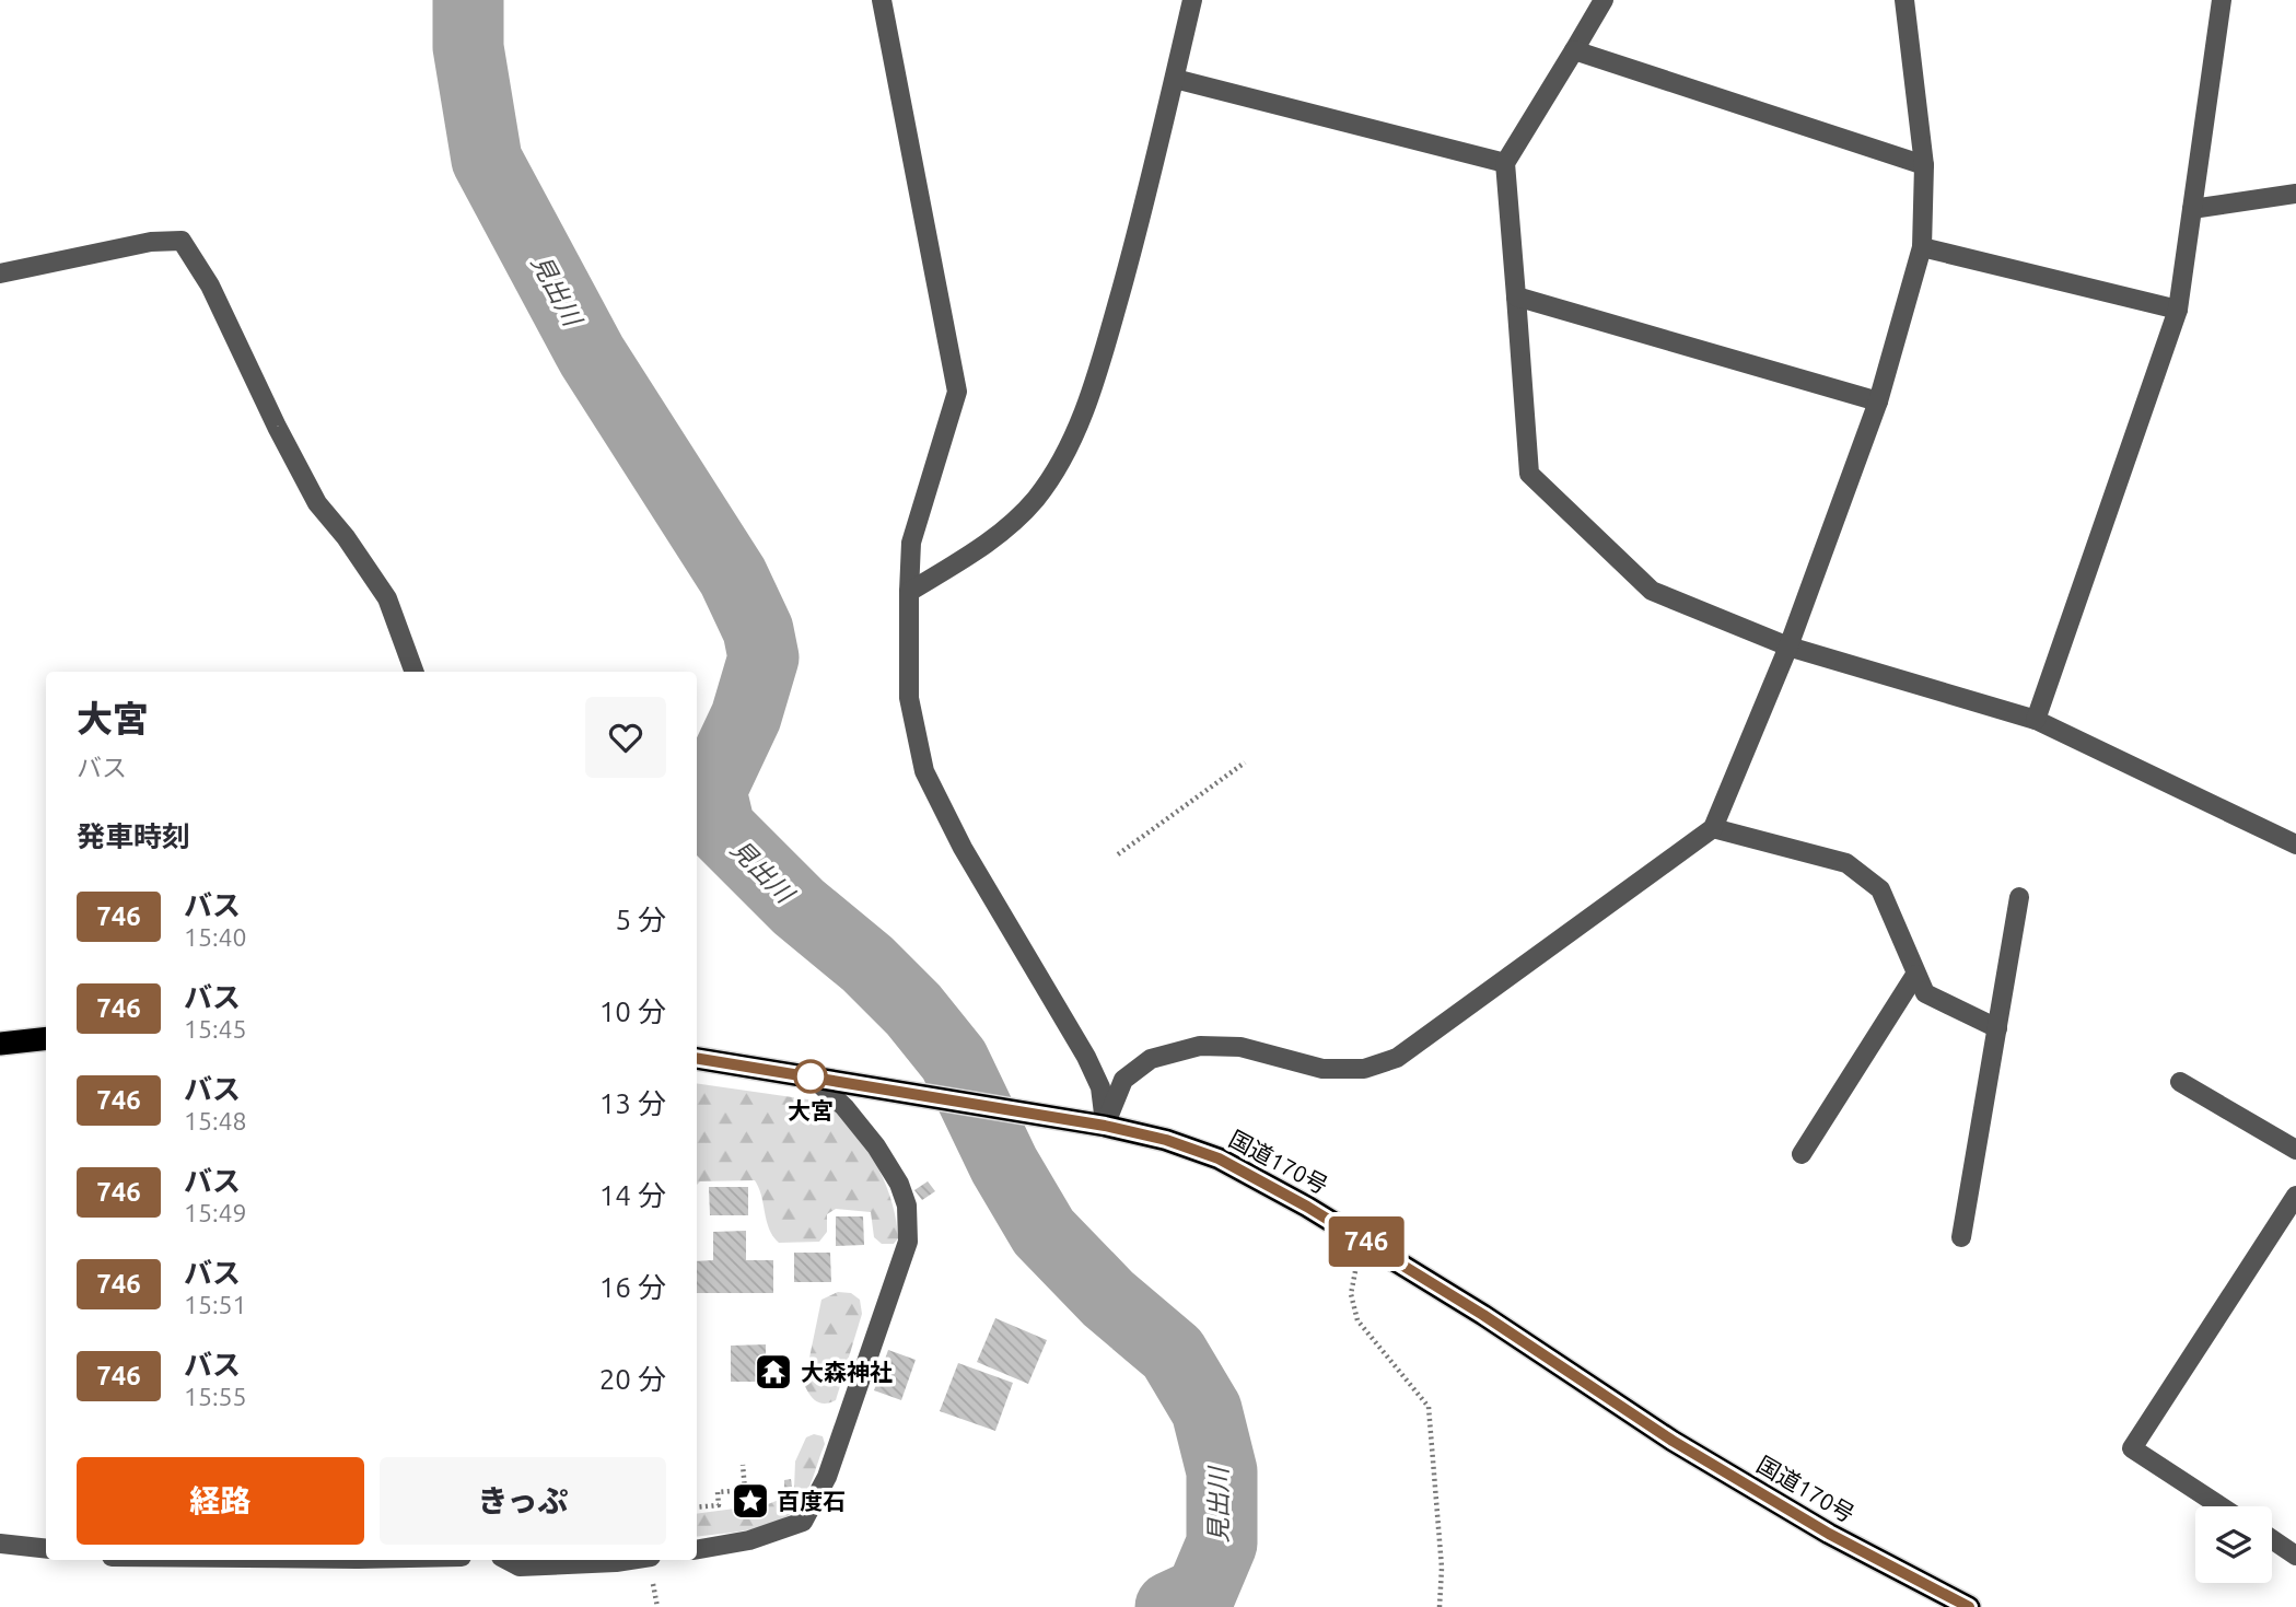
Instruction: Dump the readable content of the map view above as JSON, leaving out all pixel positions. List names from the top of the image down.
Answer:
{
  "streets": {
    "highway": ["国道170号"]
  },
  "water": ["見出川"],
  "places": {
    "other": ["大宮"],
    "temple": ["大森神社"],
    "place": ["百度石"]
  },
  "lines": ["bus line 746"],
  "page": {
    "on_map": "746",
    "heading": [
      ["大宮", "バス"],
      "発車時刻"
    ],
    "list": [
      {
        "mark": "746",
        "name": "バス",
        "note": "15:40",
        "value": "5 分"
      },
      {
        "mark": "746",
        "name": "バス",
        "note": "15:45",
        "value": "10 分"
      },
      {
        "mark": "746",
        "name": "バス",
        "note": "15:48",
        "value": "13 分"
      },
      {
        "mark": "746",
        "name": "バス",
        "note": "15:49",
        "value": "14 分"
      },
      {
        "mark": "746",
        "name": "バス",
        "note": "15:51",
        "value": "16 分"
      },
      {
        "mark": "746",
        "name": "バス",
        "note": "15:55",
        "value": "20 分"
      }
    ],
    "buttons": ["経路", "きっぷ"]
  }
}
